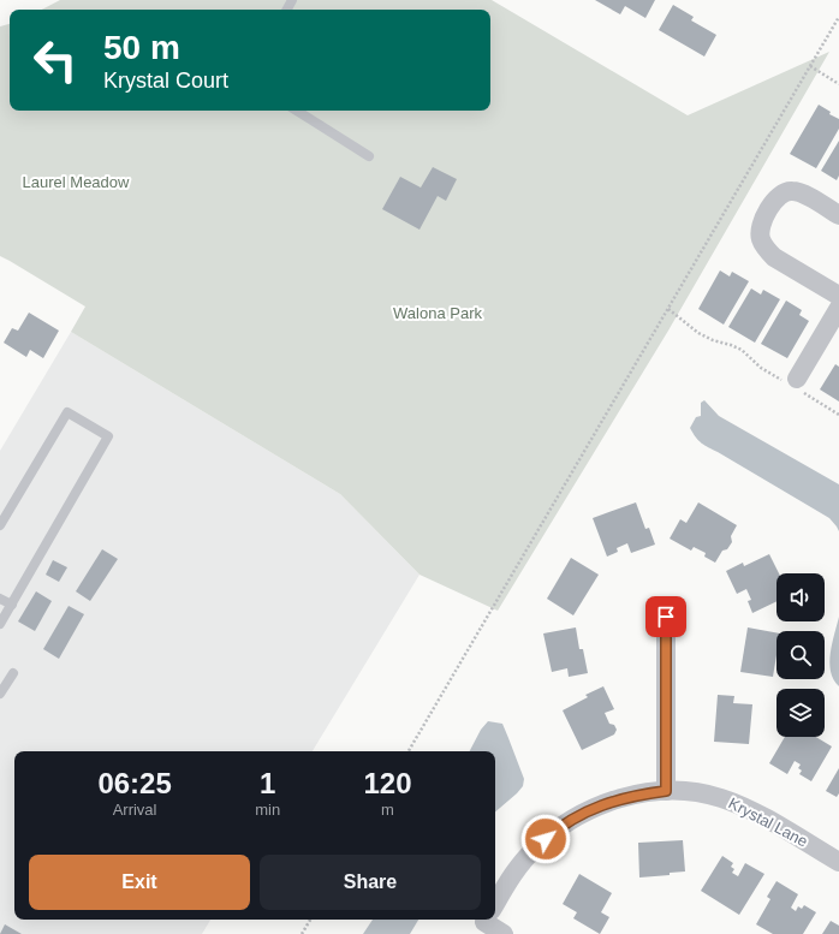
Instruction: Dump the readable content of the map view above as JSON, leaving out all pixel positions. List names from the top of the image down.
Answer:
{
  "streets": {
    "street": ["Krystal Lane"]
  },
  "parks": ["Laurel Meadow", "Walona Park"],
  "page": {
    "turn": ["50 m", "Krystal Court"],
    "eta": [
      "06:25",
      "Arrival",
      "1",
      "min",
      "120",
      "m"
    ],
    "buttons": ["Exit", "Share"]
  }
}
